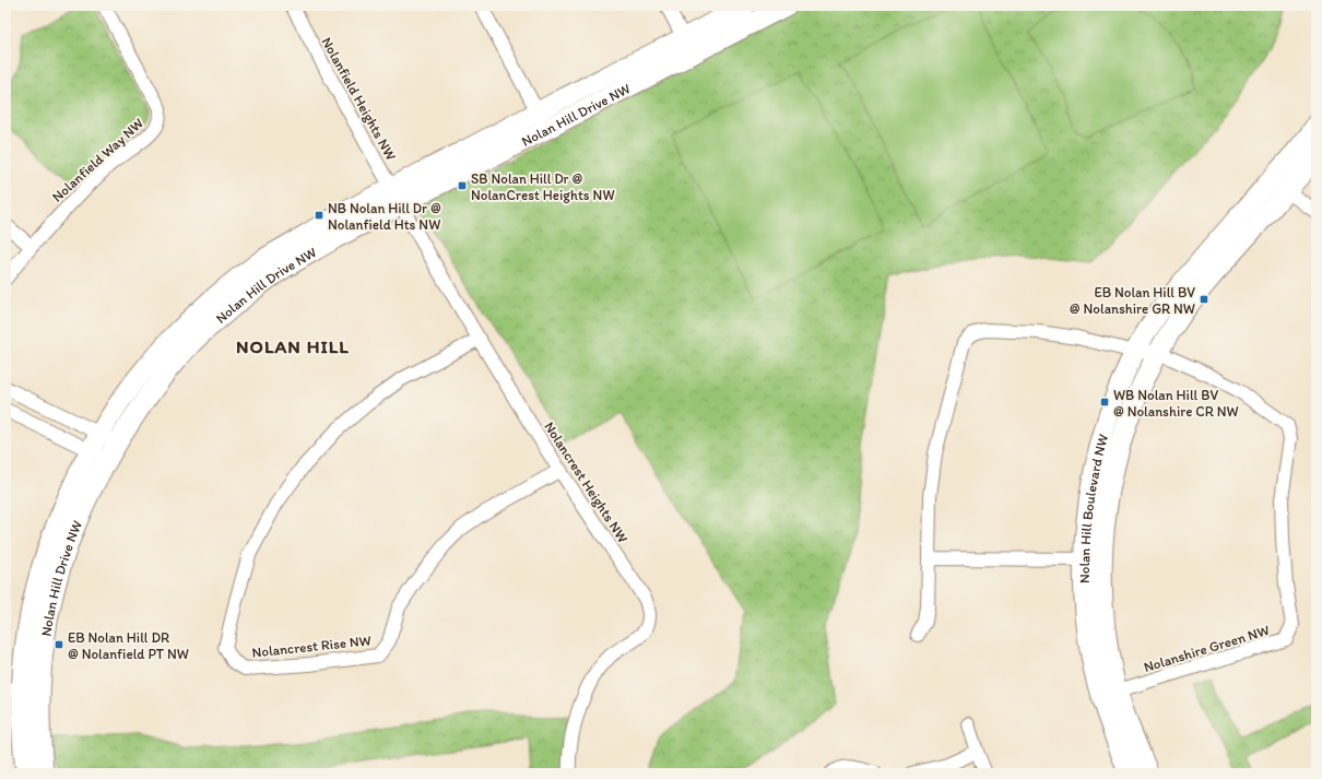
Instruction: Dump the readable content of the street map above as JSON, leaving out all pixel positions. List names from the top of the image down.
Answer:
{
  "streets": {
    "street": [
      "Nolanfield Heights NW",
      "Nolan Hill Drive NW",
      "Nolanfield Way NW",
      "Nolancrest Heights NW",
      "Nolan Hill Boulevard NW",
      "Nolancrest Rise NW",
      "Nolanshire Green NW"
    ]
  },
  "crossings": [
    ["Nolanfield Heights NW", "Nolan Hill Drive NW"],
    ["Nolanfield Heights NW", "Nolancrest Heights NW"],
    ["Nolan Hill Drive NW", "Nolancrest Heights NW"],
    ["Nolancrest Heights NW", "Nolancrest Rise NW"],
    ["Nolan Hill Boulevard NW", "Nolanshire Green NW"]
  ],
  "districts": ["NOLAN HILL"],
  "places": {
    "transit": [
      "SB Nolan Hill Dr @ NolanCrest Heights NW",
      "NB Nolan Hill Dr @ Nolanfield Hts NW",
      "EB Nolan Hill BV @ Nolanshire GR NW",
      "WB Nolan Hill BV @ Nolanshire CR NW",
      "EB Nolan Hill DR @ Nolanfield PT NW"
    ]
  }
}
